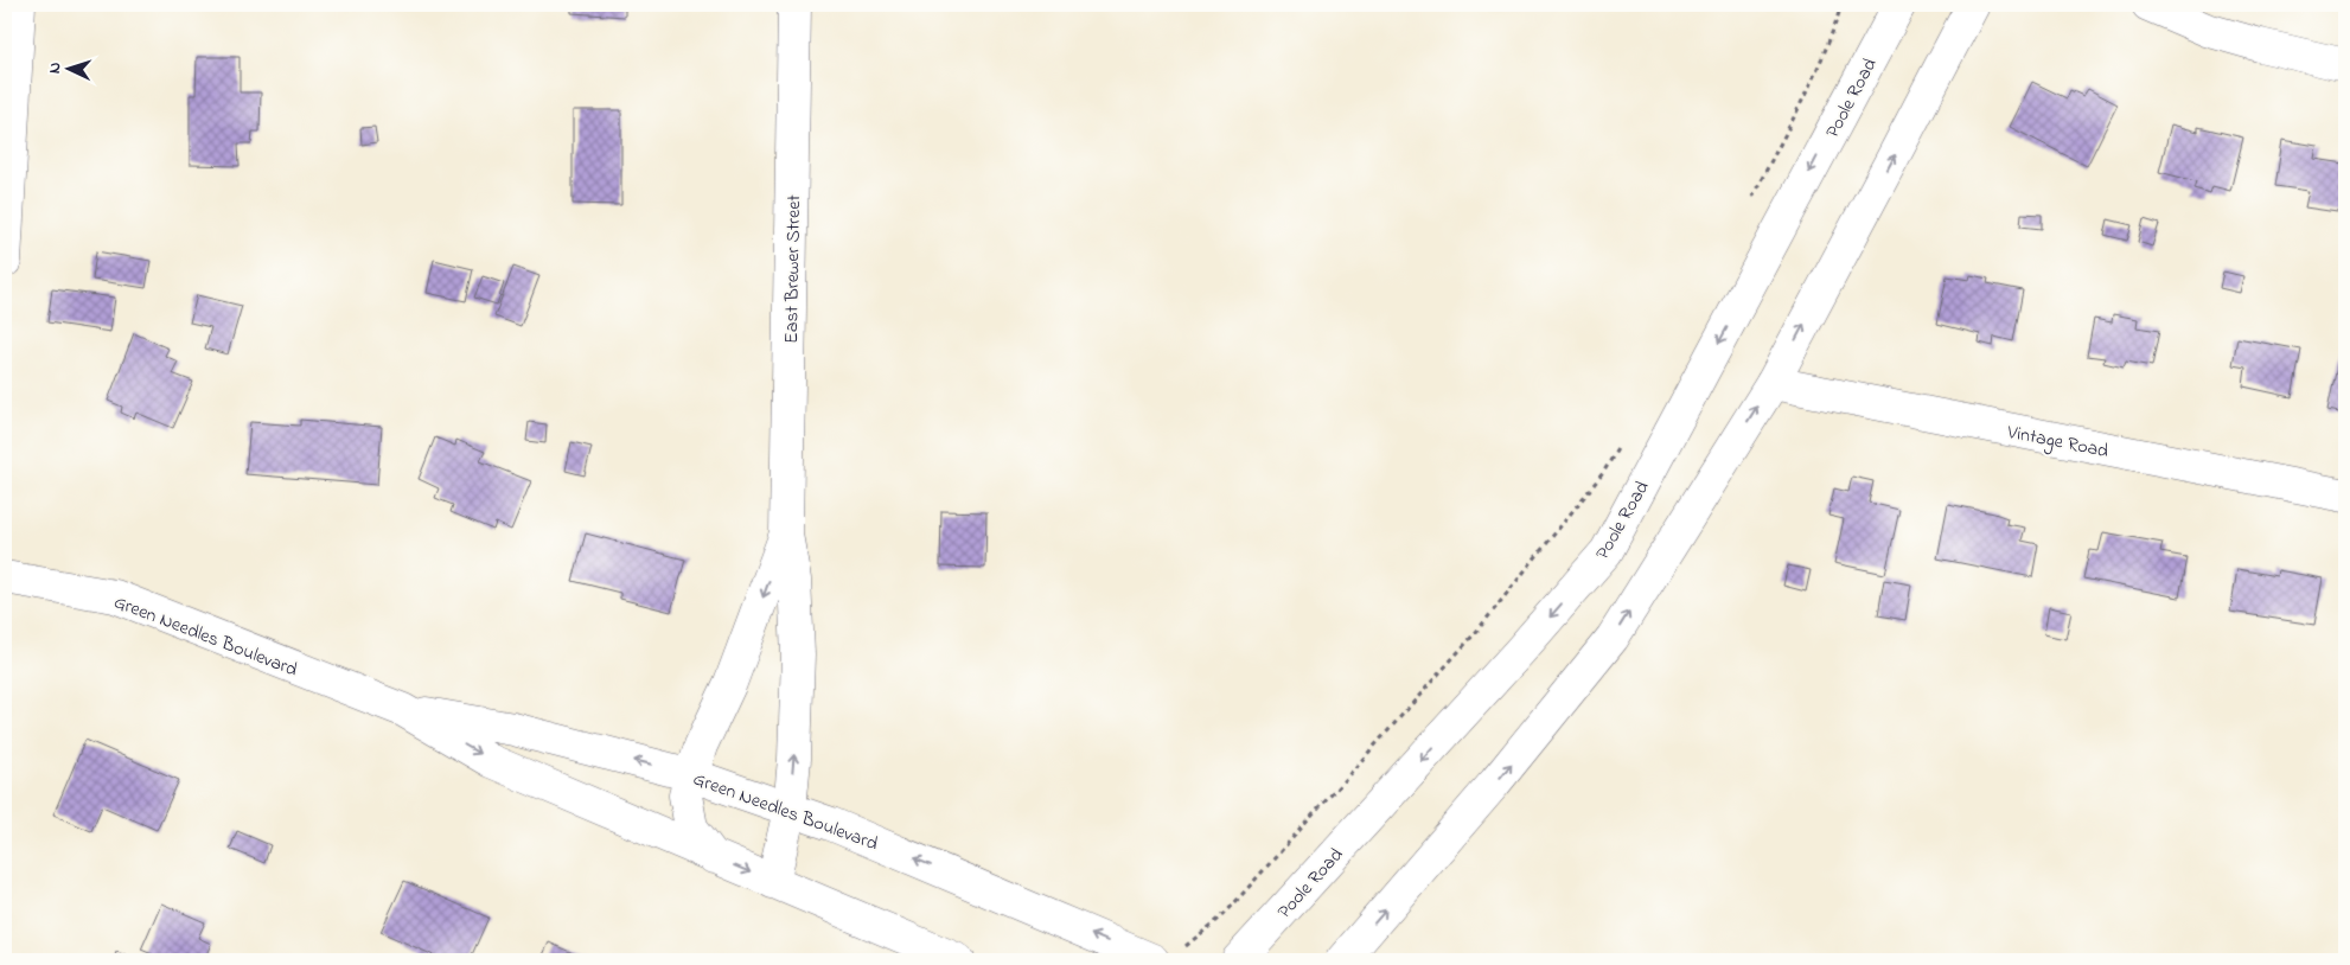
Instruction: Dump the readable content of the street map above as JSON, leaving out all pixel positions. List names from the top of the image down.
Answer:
{
  "streets": {
    "street": [
      "Poole Road",
      "East Brewer Street",
      "Vintage Road",
      "Green Needles Boulevard"
    ]
  },
  "crossings": [
    ["East Brewer Street", "Green Needles Boulevard"]
  ],
  "north": "left"
}
